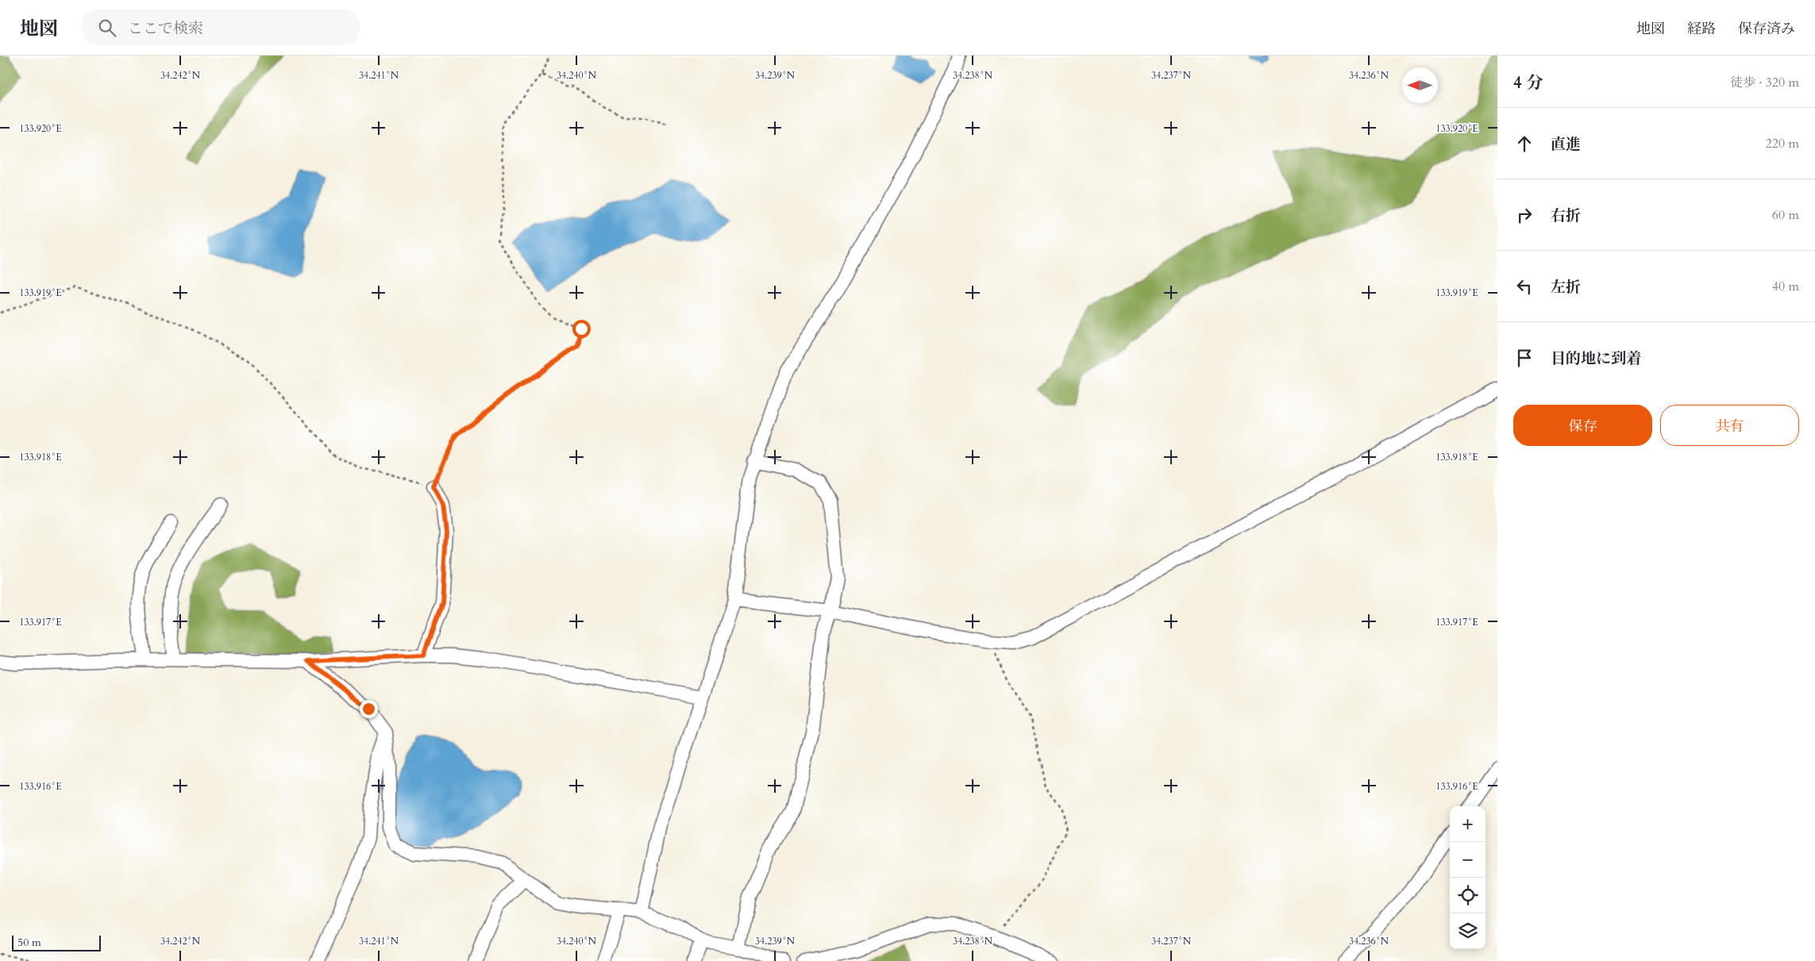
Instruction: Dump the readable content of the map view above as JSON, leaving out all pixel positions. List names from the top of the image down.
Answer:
{
  "scale_bar": "50 m",
  "north": "left",
  "page": {
    "header": "地図",
    "search": "ここで検索",
    "nav": ["地図", "経路", "保存済み"],
    "heading": ["4 分", "徒歩 · 320 m"],
    "list": [
      ["直進", "220 m"],
      ["右折", "60 m"],
      ["左折", "40 m"],
      "目的地に到着"
    ],
    "buttons": ["保存", "共有"],
    "map_buttons": ["+", "−"],
    "scale": "50 m"
  },
  "coordinates": [
    "34.242°N",
    "34.241°N",
    "34.240°N",
    "34.239°N",
    "34.238°N",
    "34.237°N",
    "34.236°N",
    "133.920°E",
    "133.919°E",
    "133.918°E",
    "133.917°E",
    "133.916°E"
  ]
}
